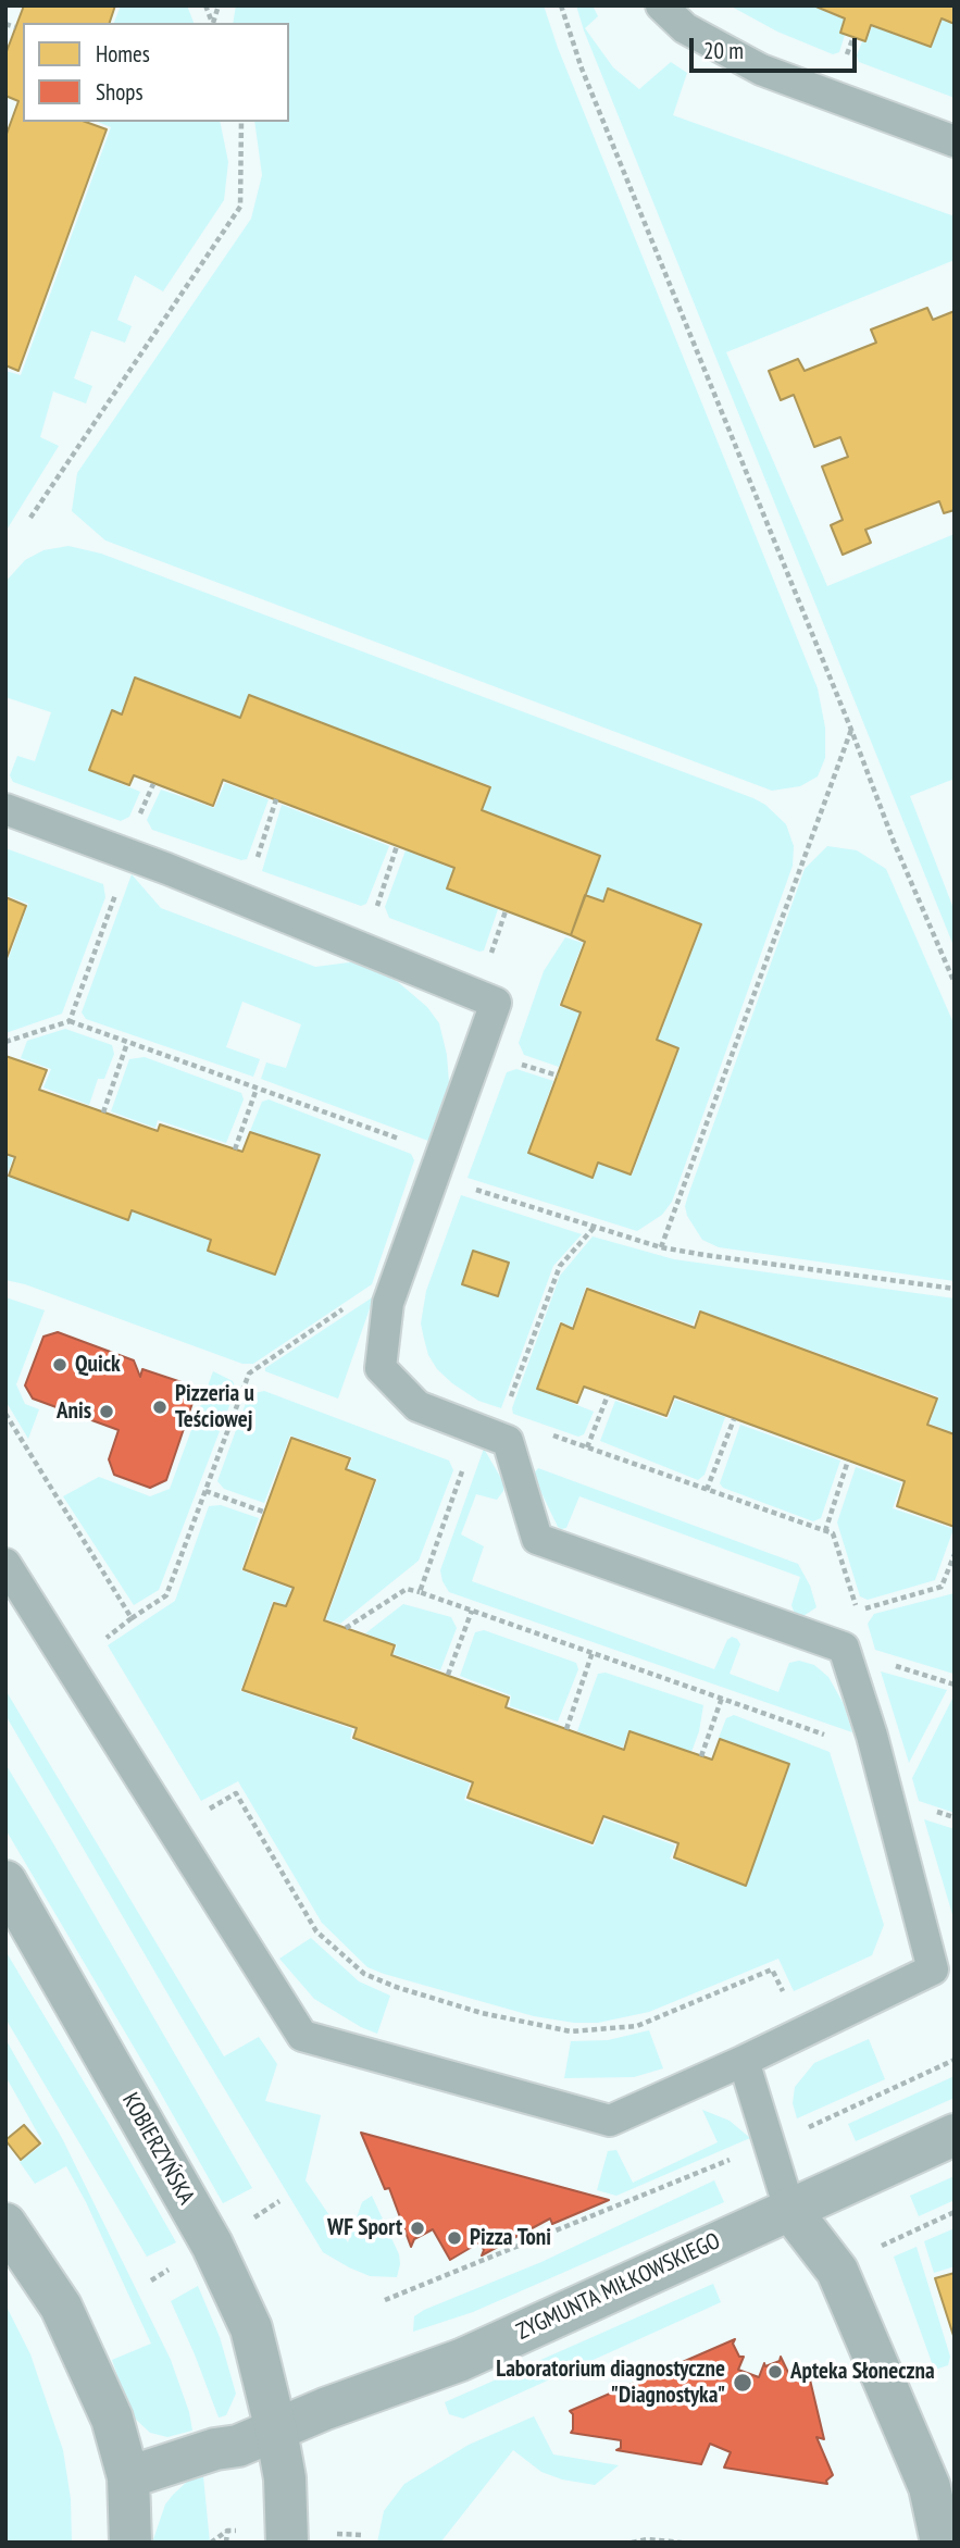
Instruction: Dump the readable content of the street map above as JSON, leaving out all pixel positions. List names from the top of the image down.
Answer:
{
  "streets": {
    "street": ["KOBIERZYŃSKA", "ZYGMUNTA MIŁKOWSKIEGO"]
  },
  "crossings": [
    ["KOBIERZYŃSKA", "ZYGMUNTA MIŁKOWSKIEGO"]
  ],
  "places": [
    "Quick",
    "Pizzeria u Teściowej",
    "Anis",
    "WF Sport",
    "Pizza Toni",
    "Apteka Słoneczna",
    "Laboratorium diagnostyczne \"Diagnostyka\""
  ],
  "legend": ["Homes", "Shops"],
  "scale_bar": "20 m"
}
